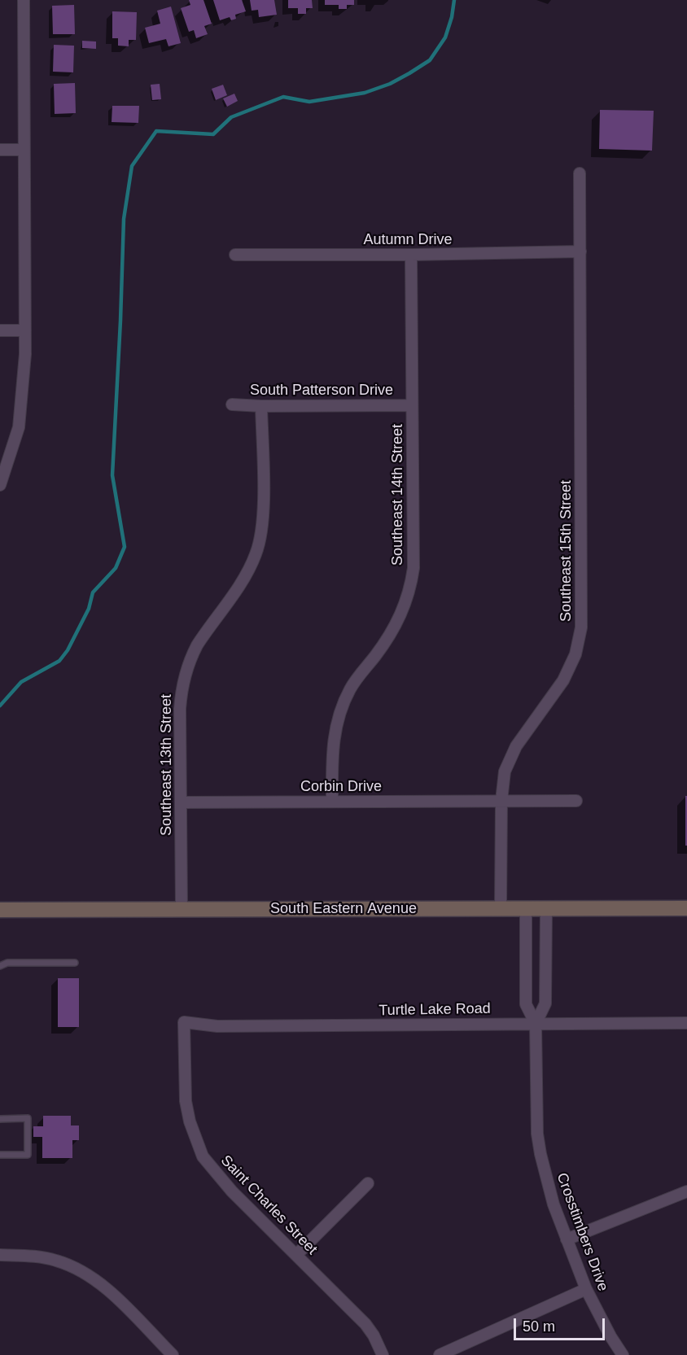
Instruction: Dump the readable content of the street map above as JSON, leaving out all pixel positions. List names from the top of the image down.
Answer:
{
  "streets": {
    "main road": ["South Eastern Avenue"],
    "street": [
      "Autumn Drive",
      "South Patterson Drive",
      "Southeast 14th Street",
      "Southeast 15th Street",
      "Southeast 13th Street",
      "Corbin Drive",
      "Turtle Lake Road",
      "Saint Charles Street",
      "Crosstimbers Drive"
    ]
  },
  "crossings": [
    ["Autumn Drive", "Southeast 14th Street"],
    ["Autumn Drive", "Southeast 15th Street"],
    ["South Patterson Drive", "Southeast 14th Street"],
    ["South Patterson Drive", "Southeast 13th Street"],
    ["Southeast 14th Street", "Corbin Drive"],
    ["Southeast 15th Street", "Corbin Drive"],
    ["Southeast 15th Street", "South Eastern Avenue"],
    ["Southeast 13th Street", "Corbin Drive"],
    ["Southeast 13th Street", "South Eastern Avenue"],
    ["South Eastern Avenue", "Crosstimbers Drive"],
    ["Turtle Lake Road", "Saint Charles Street"],
    ["Turtle Lake Road", "Crosstimbers Drive"]
  ],
  "scale_bar": "50 m"
}
